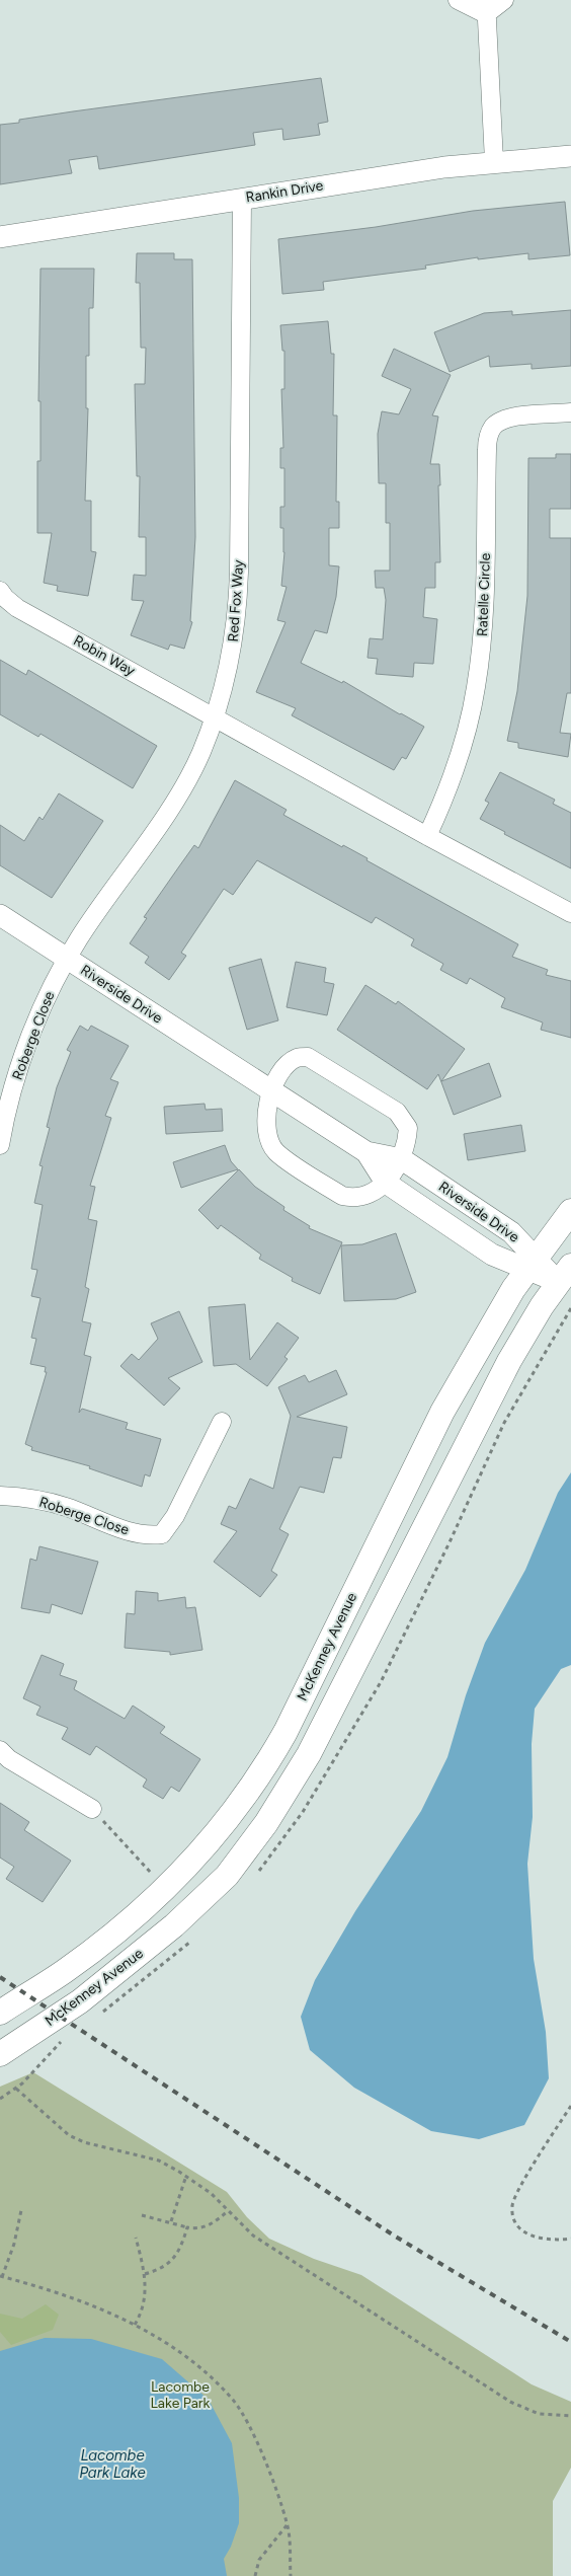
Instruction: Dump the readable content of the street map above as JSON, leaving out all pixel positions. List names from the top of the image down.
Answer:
{
  "streets": {
    "main road": ["McKenney Avenue"],
    "street": [
      "Rankin Drive",
      "Ratelle Circle",
      "Red Fox Way",
      "Robin Way",
      "Riverside Drive",
      "Roberge Close"
    ]
  },
  "crossings": [
    ["Rankin Drive", "Red Fox Way"],
    ["Red Fox Way", "Robin Way"],
    ["Red Fox Way", "Riverside Drive"],
    ["Red Fox Way", "Roberge Close"],
    ["Riverside Drive", "Roberge Close"],
    ["Riverside Drive", "McKenney Avenue"]
  ],
  "water": ["Lacombe Park Lake"],
  "parks": ["Lacombe Lake Park"]
}
